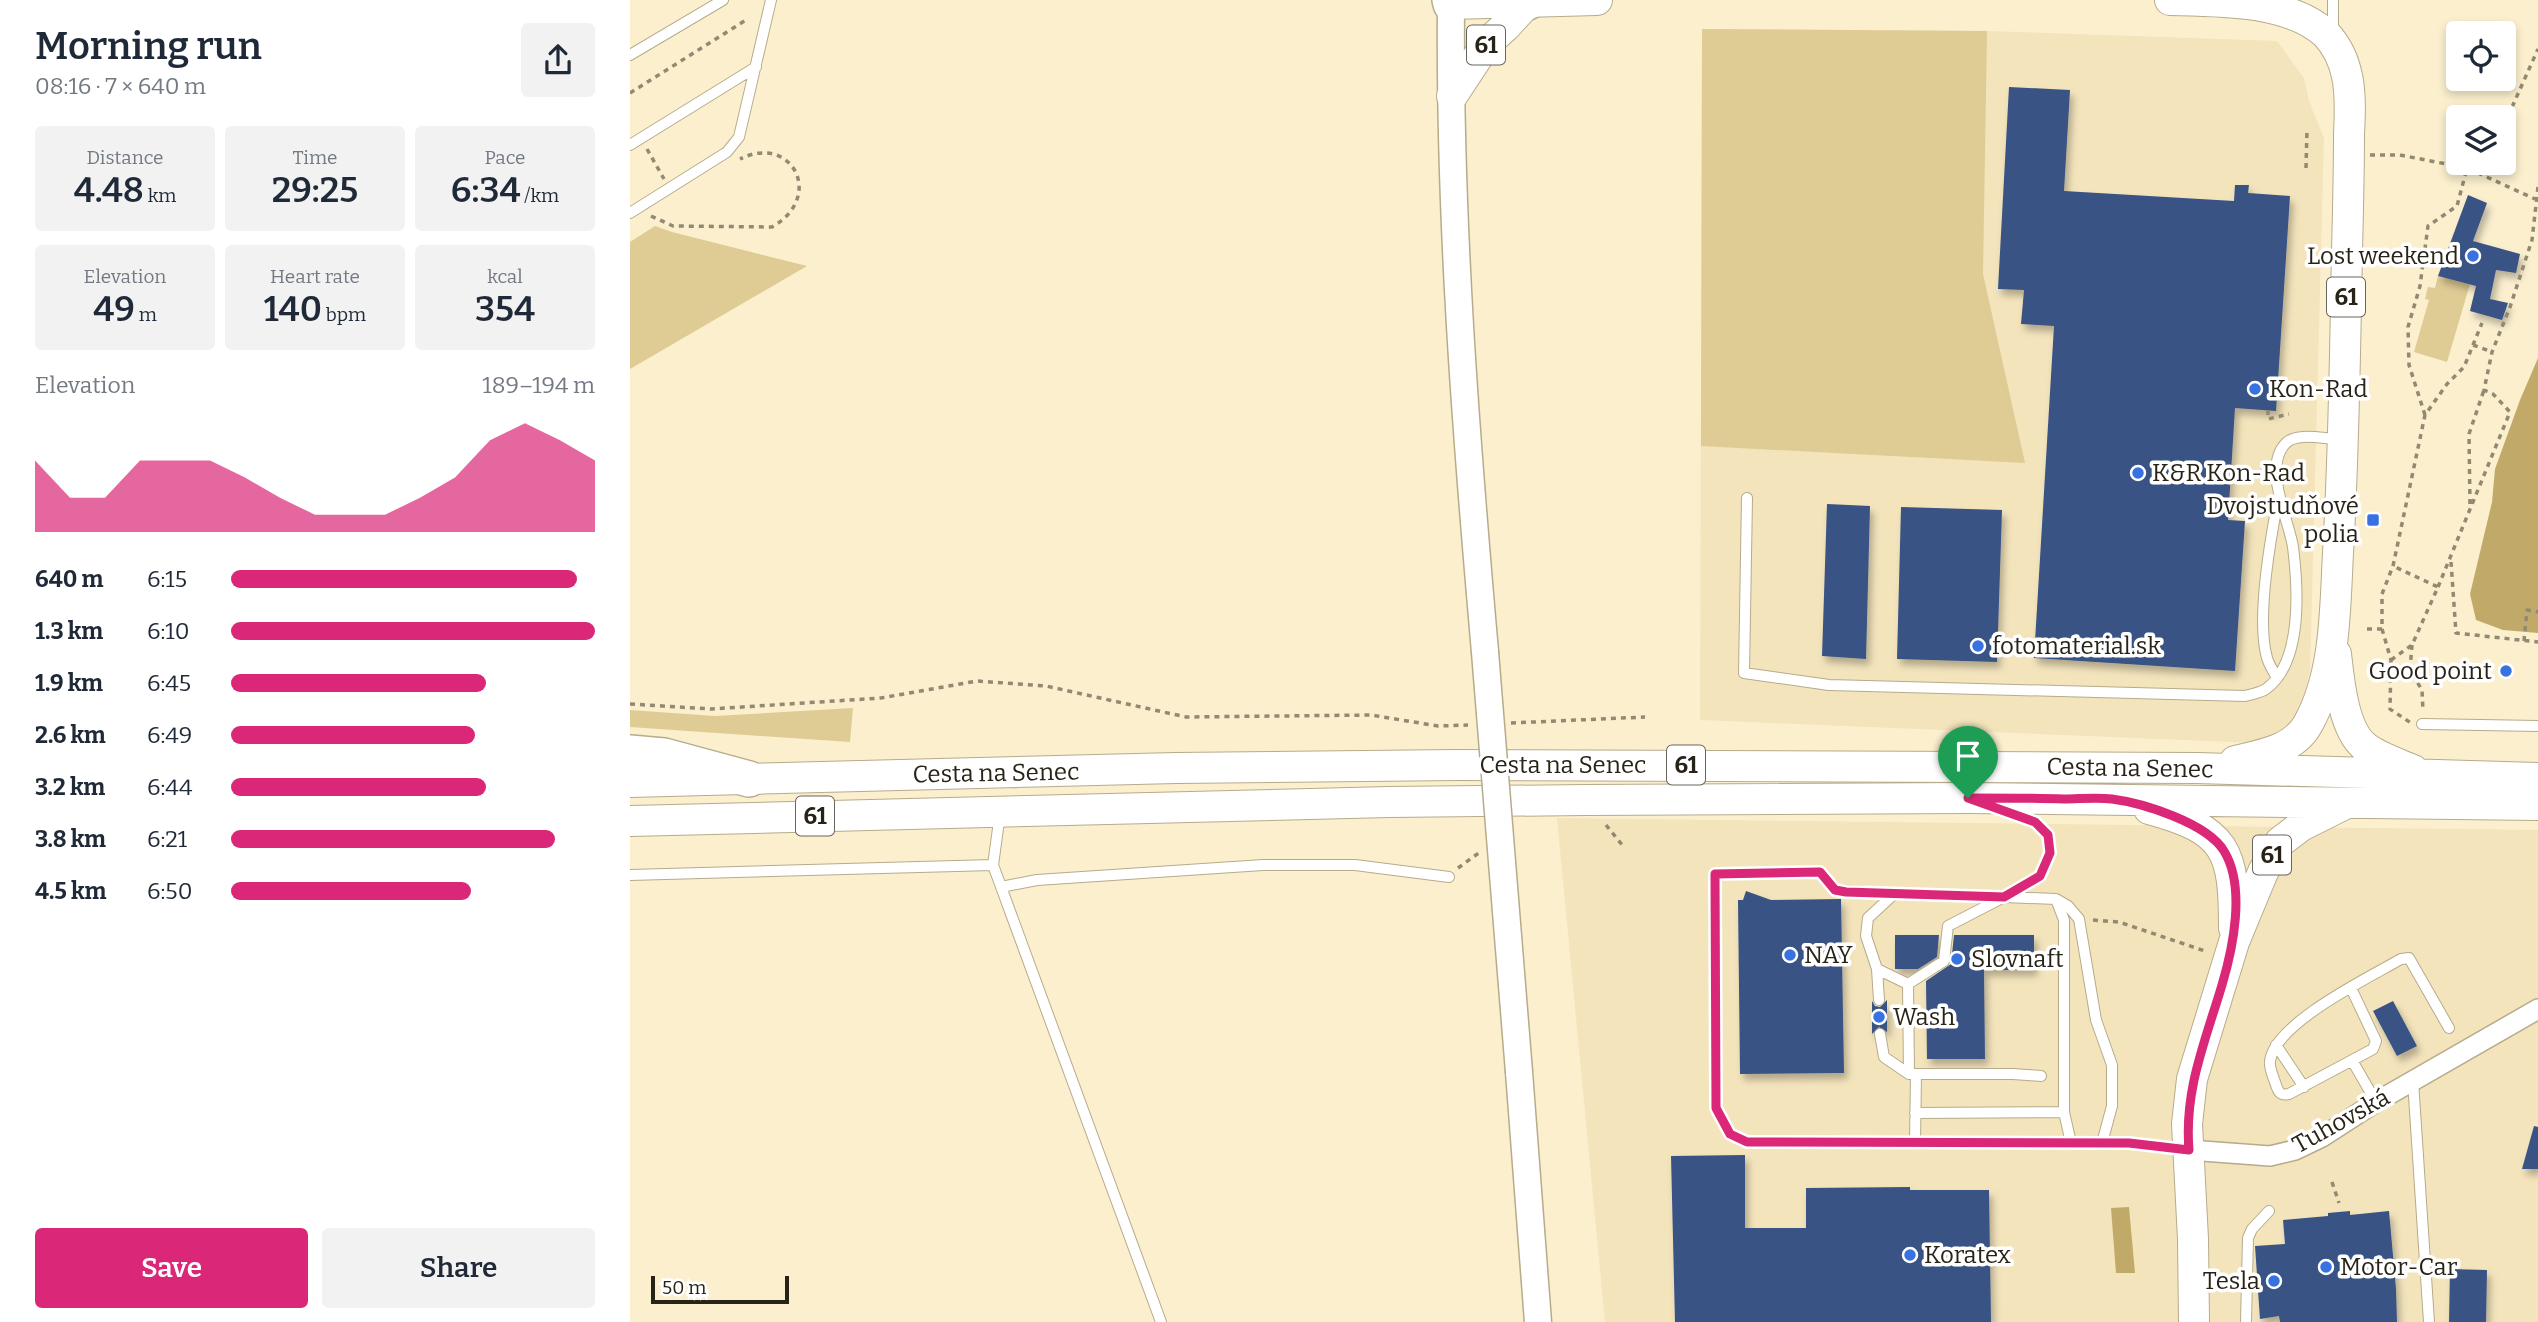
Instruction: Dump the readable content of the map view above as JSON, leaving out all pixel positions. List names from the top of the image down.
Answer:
{
  "streets": {
    "main road": ["61", "Cesta na Senec"],
    "street": ["Tuhovská"]
  },
  "crossings": [
    ["61", "Cesta na Senec"],
    ["61", "Tuhovská"]
  ],
  "places": {
    "other": [
      "Lost weekend",
      "Kon-Rad",
      "K&R Kon-Rad",
      "fotomaterial.sk",
      "Good point",
      "NAY",
      "Slovnaft",
      "Wash",
      "Koratex",
      "Motor-Car",
      "Tesla"
    ],
    "transit": ["Dvojstudňové polia"]
  },
  "scale_bar": "50 m",
  "page": {
    "heading": ["Morning run", "08:16 · 7 × 640 m"],
    "stats": [
      ["Distance", "4.48 km"],
      ["Time", "29:25"],
      ["Pace", "6:34 /km"],
      ["Elevation", "49 m"],
      ["Heart rate", "140 bpm"],
      ["kcal", "354"]
    ],
    "chart": ["Elevation", "189–194 m"],
    "list": [
      {
        "name": "640 m",
        "note": "6:15"
      },
      {
        "name": "1.3 km",
        "note": "6:10"
      },
      {
        "name": "1.9 km",
        "note": "6:45"
      },
      {
        "name": "2.6 km",
        "note": "6:49"
      },
      {
        "name": "3.2 km",
        "note": "6:44"
      },
      {
        "name": "3.8 km",
        "note": "6:21"
      },
      {
        "name": "4.5 km",
        "note": "6:50"
      }
    ],
    "buttons": ["Save", "Share"],
    "scale": "50 m"
  }
}
